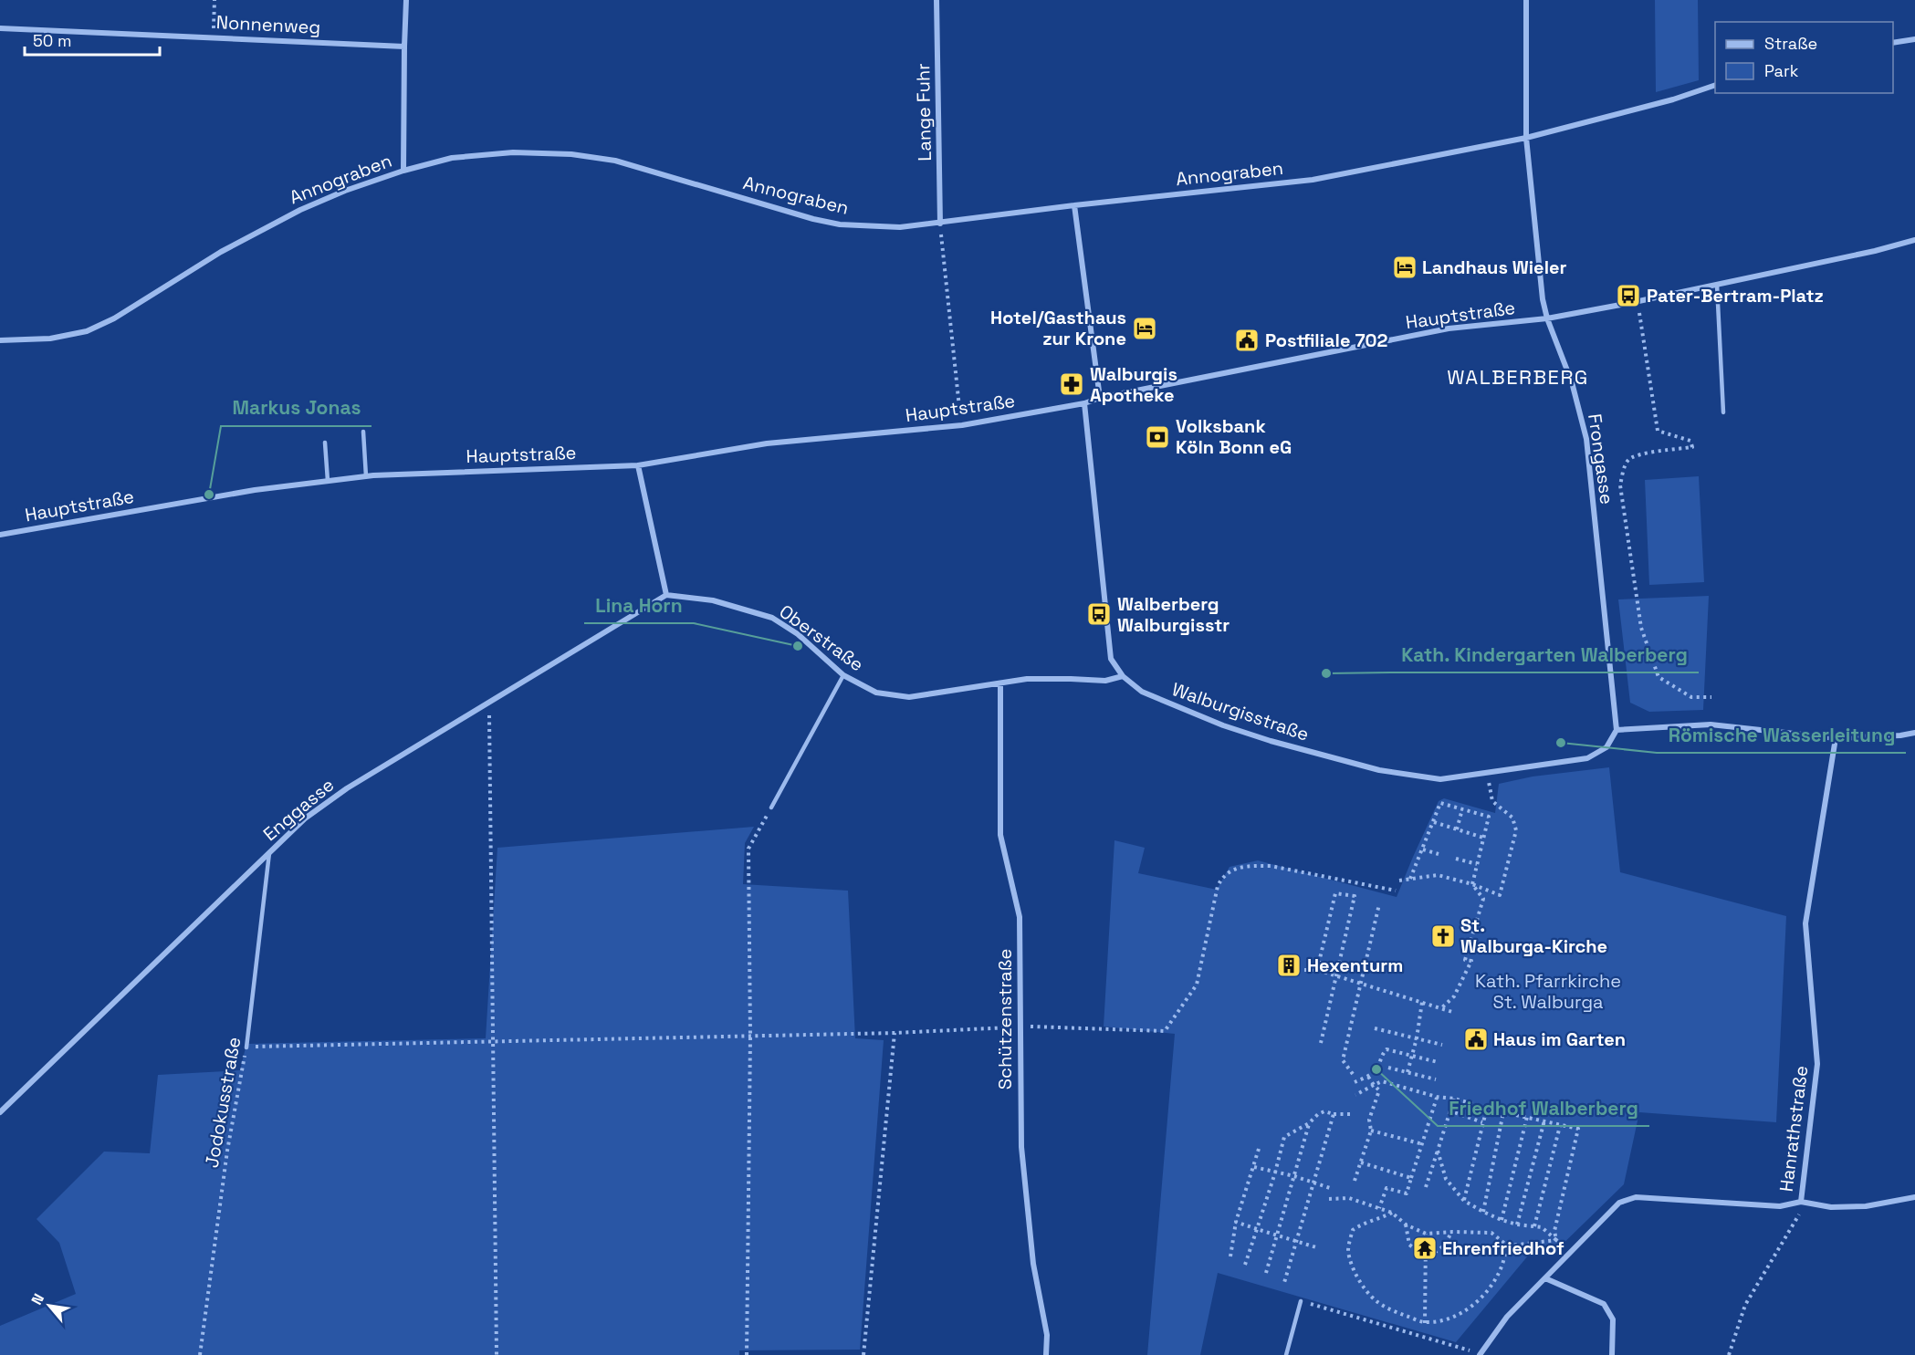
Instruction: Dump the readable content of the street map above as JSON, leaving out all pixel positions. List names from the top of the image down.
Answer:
{
  "streets": {
    "street": [
      "Nonnenweg",
      "Lange Fuhr",
      "Annograben",
      "Hauptstraße",
      "Frongasse",
      "Oberstraße",
      "Walburgisstraße",
      "Enggasse",
      "Schützenstraße",
      "Hanrathstraße"
    ],
    "lane": ["Jodokusstraße"]
  },
  "crossings": [
    ["Lange Fuhr", "Annograben"],
    ["Annograben", "Frongasse"],
    ["Hauptstraße", "Frongasse"],
    ["Hauptstraße", "Walburgisstraße"],
    ["Frongasse", "Walburgisstraße"],
    ["Oberstraße", "Walburgisstraße"],
    ["Oberstraße", "Enggasse"],
    ["Oberstraße", "Schützenstraße"],
    ["Enggasse", "Jodokusstraße"]
  ],
  "districts": ["WALBERBERG"],
  "parks": ["Kath. Pfarrkirche St. Walburga"],
  "places": {
    "hotel": ["Landhaus Wieler", "Hotel/Gasthaus zur Krone"],
    "bus stop": ["Pater-Bertram-Platz", "Walberberg Walburgisstr"],
    "public building": ["Postfiliale 702", "Haus im Garten"],
    "pharmacy": ["Walburgis Apotheke"],
    "bank": ["Volksbank Köln Bonn eG"],
    "other": [
      "Markus Jonas",
      "Lina Horn",
      "Kath. Kindergarten Walberberg",
      "Römische Wasserleitung",
      "Friedhof Walberberg"
    ],
    "church": ["St. Walburga-Kirche"],
    "building": ["Hexenturm"],
    "temple": ["Ehrenfriedhof"]
  },
  "legend": ["Straße", "Park"],
  "scale_bar": "50 m",
  "north": "top left"
}
